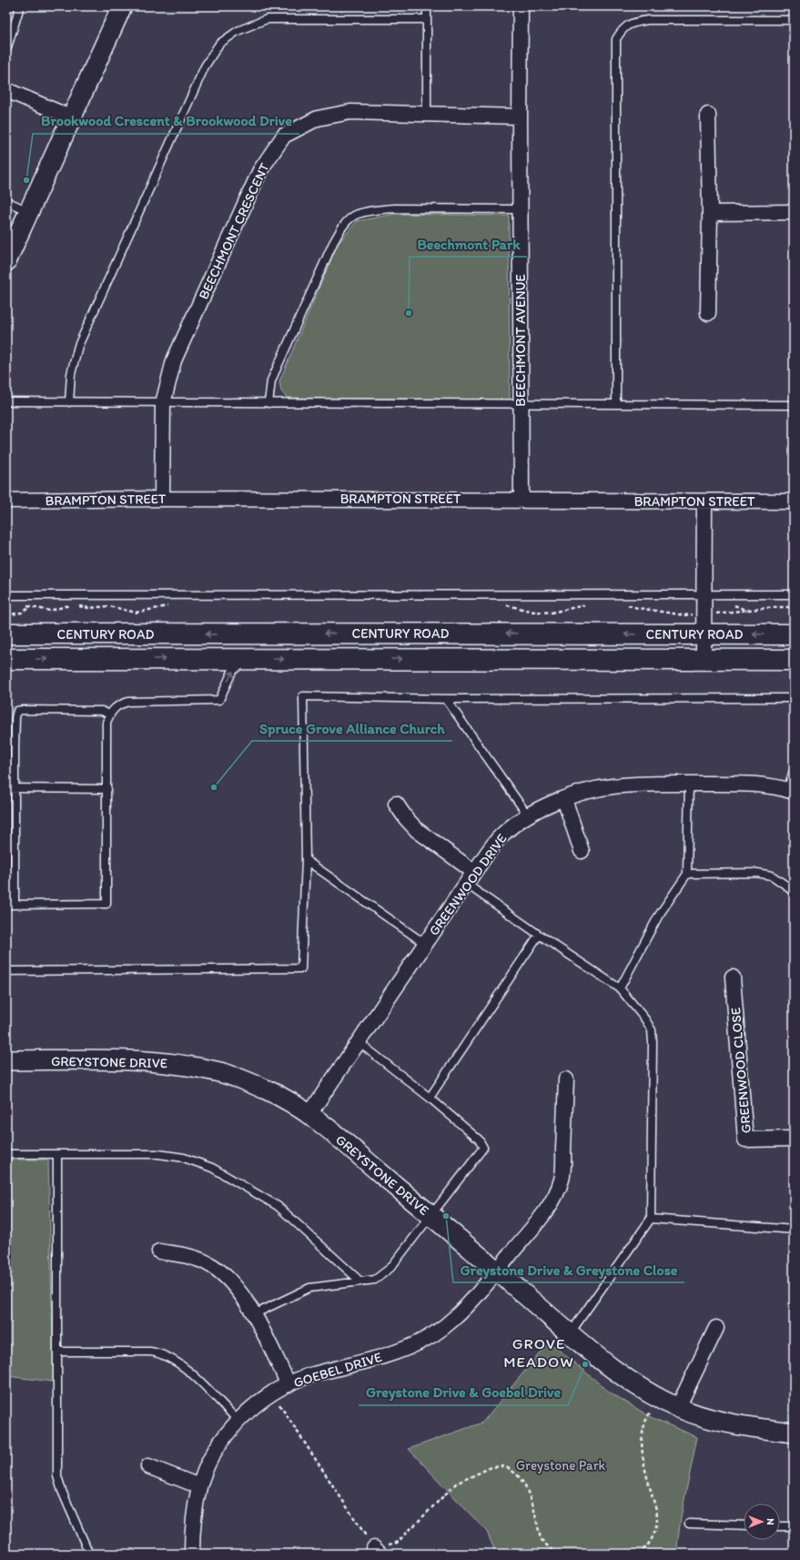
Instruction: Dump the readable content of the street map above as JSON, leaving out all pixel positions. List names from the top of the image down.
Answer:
{
  "streets": {
    "main road": ["CENTURY ROAD"],
    "street": [
      "BEECHMONT CRESCENT",
      "BEECHMONT AVENUE",
      "BRAMPTON STREET",
      "GREENWOOD DRIVE",
      "GREYSTONE DRIVE",
      "GREENWOOD CLOSE",
      "GOEBEL DRIVE"
    ]
  },
  "crossings": [
    ["BEECHMONT CRESCENT", "BEECHMONT AVENUE"],
    ["BEECHMONT CRESCENT", "BRAMPTON STREET"],
    ["BEECHMONT AVENUE", "BRAMPTON STREET"],
    ["GREENWOOD DRIVE", "GREYSTONE DRIVE"],
    ["GREYSTONE DRIVE", "GOEBEL DRIVE"]
  ],
  "districts": ["GROVE MEADOW"],
  "parks": ["Greystone Park"],
  "places": [
    "Brookwood Crescent & Brookwood Drive",
    "Beechmont Park",
    "Spruce Grove Alliance Church",
    "Greystone Drive & Greystone Close",
    "Greystone Drive & Goebel Drive"
  ],
  "north": "right"
}
